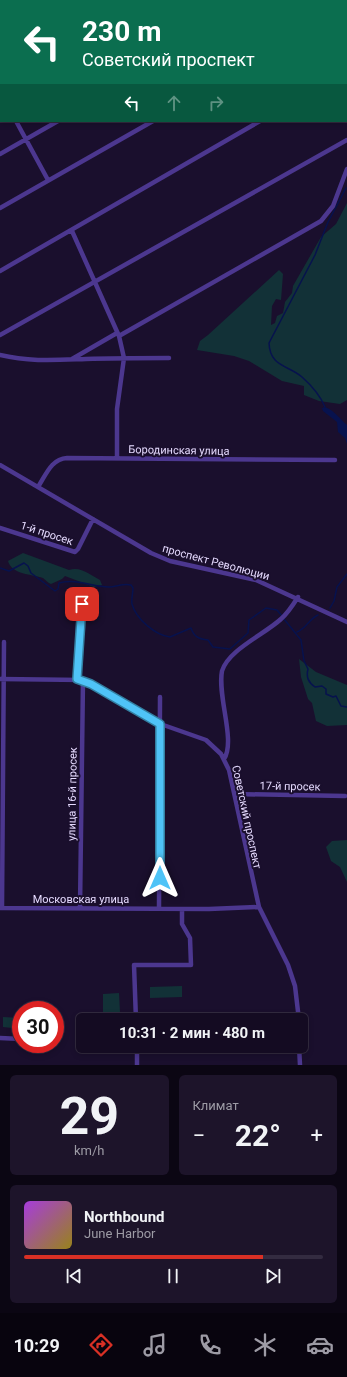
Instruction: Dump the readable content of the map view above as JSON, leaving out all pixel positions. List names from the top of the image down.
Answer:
{
  "streets": {
    "street": [
      "Бородинская улица",
      "1-й просек",
      "проспект Революции",
      "17-й просек",
      "улица 16-й просек",
      "Советский проспект",
      "Московская улица"
    ]
  },
  "crossings": [
    ["Бородинская улица", "проспект Революции"],
    ["1-й просек", "проспект Революции"],
    ["17-й просек", "Советский проспект"],
    ["улица 16-й просек", "Советский проспект"],
    ["улица 16-й просек", "Московская улица"],
    ["Советский проспект", "Московская улица"]
  ],
  "page": {
    "turn": ["230 m", "Советский проспект"],
    "limit": "30",
    "trip": "10:31 · 2 мин · 480 m",
    "tile": [
      ["29", "km/h"],
      "Климат"
    ],
    "heat": ["−", "22°", "+"],
    "song": ["Northbound", "June Harbor"],
    "tabs": "10:29"
  }
}
